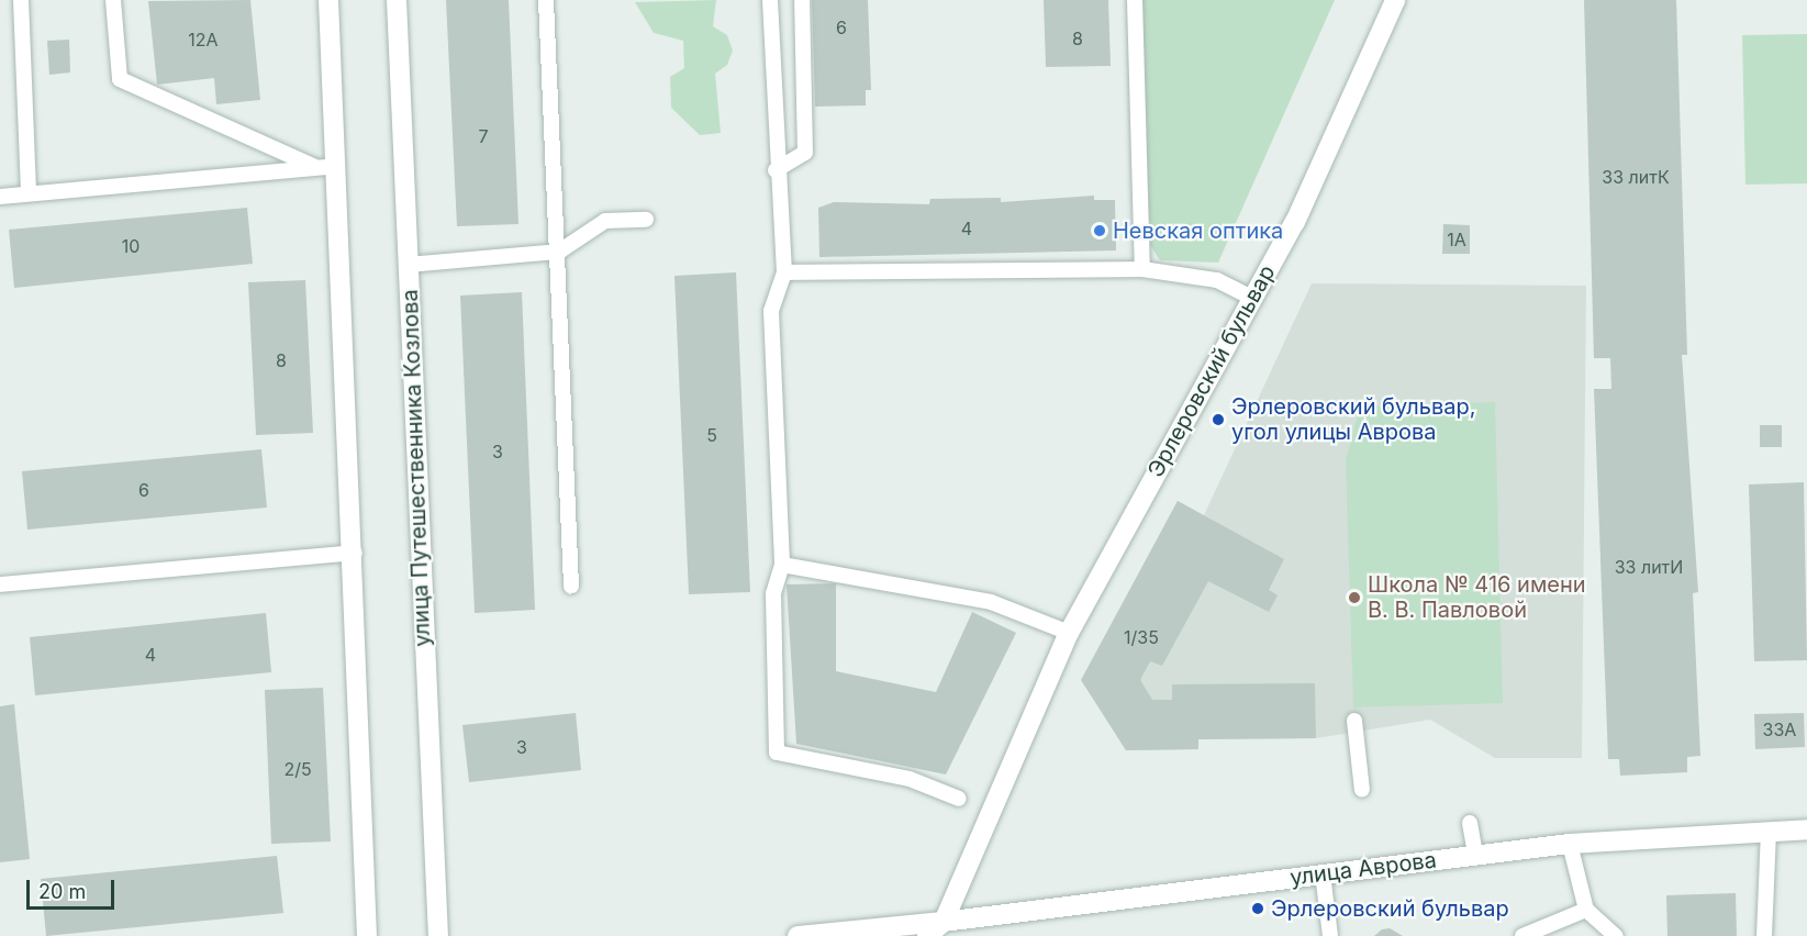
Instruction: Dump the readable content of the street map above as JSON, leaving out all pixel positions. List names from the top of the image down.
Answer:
{
  "streets": {
    "street": ["Эрлеровский бульвар", "улица Путешественника Козлова", "улица Аврова"]
  },
  "crossings": [
    ["Эрлеровский бульвар", "улица Аврова"]
  ],
  "places": [
    "Невская оптика",
    "Эрлеровский бульвар, угол улицы Аврова",
    "Школа № 416 имени В. В. Павловой",
    "Эрлеровский бульвар"
  ],
  "house_numbers": [
    "6",
    "8",
    "12А",
    "7",
    "33 литК",
    "4",
    "1А",
    "10",
    "8",
    "5",
    "3",
    "6",
    "33 литИ",
    "1/35",
    "4",
    "33А",
    "3",
    "2/5"
  ],
  "scale_bar": "20 m"
}
